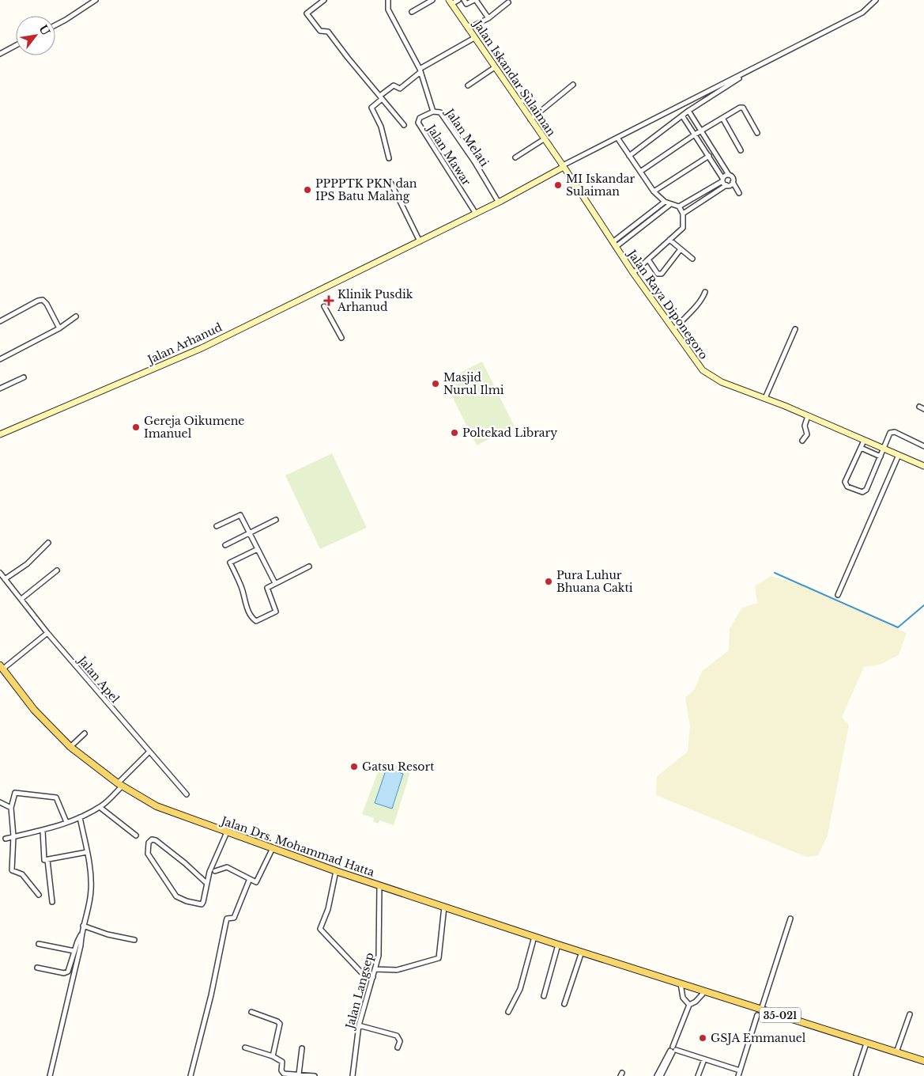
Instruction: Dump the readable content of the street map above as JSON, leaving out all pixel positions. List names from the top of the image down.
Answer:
{
  "streets": {
    "main road": ["Jalan Drs. Mohammad Hatta", "35-021"],
    "street": [
      "Jalan Iskandar Sulaiman",
      "Jalan Melati",
      "Jalan Mawar",
      "Jalan Raya Diponegoro",
      "Jalan Arhanud",
      "Jalan Apel",
      "Jalan Langsep"
    ]
  },
  "crossings": [
    ["Jalan Iskandar Sulaiman", "Jalan Raya Diponegoro"],
    ["Jalan Iskandar Sulaiman", "Jalan Arhanud"],
    ["Jalan Melati", "Jalan Mawar"],
    ["Jalan Melati", "Jalan Arhanud"],
    ["Jalan Mawar", "Jalan Arhanud"],
    ["Jalan Raya Diponegoro", "Jalan Arhanud"],
    ["Jalan Drs. Mohammad Hatta", "Jalan Langsep"],
    ["Jalan Drs. Mohammad Hatta", "35-021"]
  ],
  "places": {
    "other": [
      "MI Iskandar Sulaiman",
      "PPPPTK PKN dan IPS Batu Malang",
      "Masjid Nurul Ilmi",
      "Gereja Oikumene Imanuel",
      "Poltekad Library",
      "Pura Luhur Bhuana Cakti",
      "Gatsu Resort",
      "GSJA Emmanuel"
    ],
    "health": ["Klinik Pusdik Arhanud"]
  },
  "north": "top right"
}
